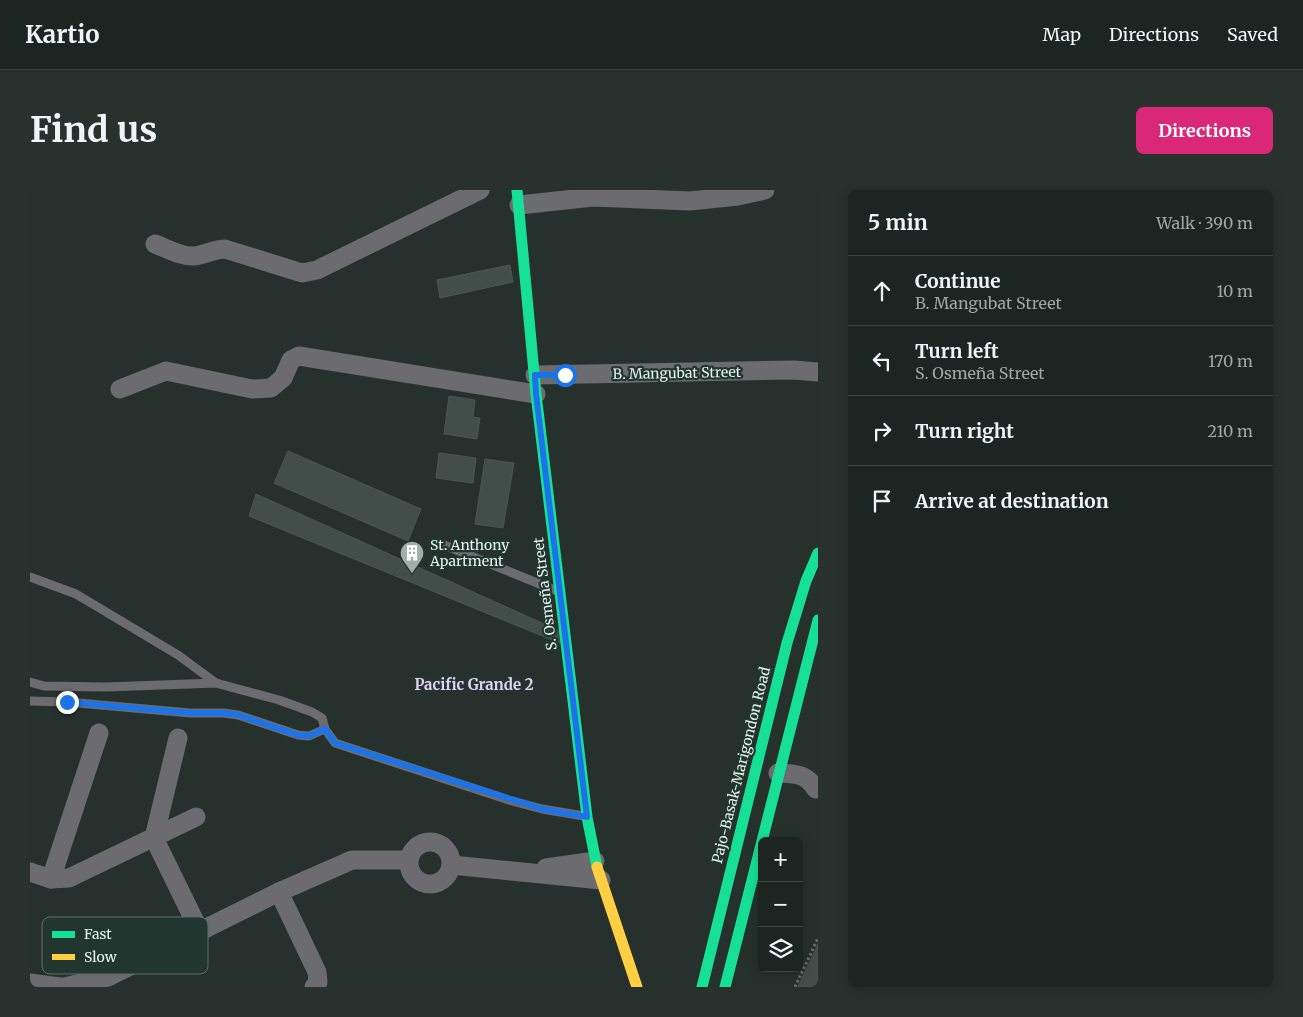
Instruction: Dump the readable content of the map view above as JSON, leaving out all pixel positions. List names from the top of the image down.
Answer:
{
  "streets": {
    "main road": ["S. Osmeña Street", "Pajo-Basak-Marigondon Road"],
    "street": ["B. Mangubat Street"]
  },
  "crossings": [
    ["B. Mangubat Street", "S. Osmeña Street"]
  ],
  "districts": ["Pacific Grande 2"],
  "places": {
    "building": ["St. Anthony Apartment"]
  },
  "legend": ["Fast", "Slow"],
  "page": {
    "header": "Kartio",
    "nav": ["Map", "Directions", "Saved"],
    "buttons": "Directions",
    "title": "Find us",
    "heading": ["5 min", "Walk · 390 m"],
    "list": [
      ["Continue", "B. Mangubat Street", "10 m"],
      ["Turn left", "S. Osmeña Street", "170 m"],
      ["Turn right", "210 m"],
      "Arrive at destination"
    ],
    "map_buttons": ["+", "−"]
  }
}
